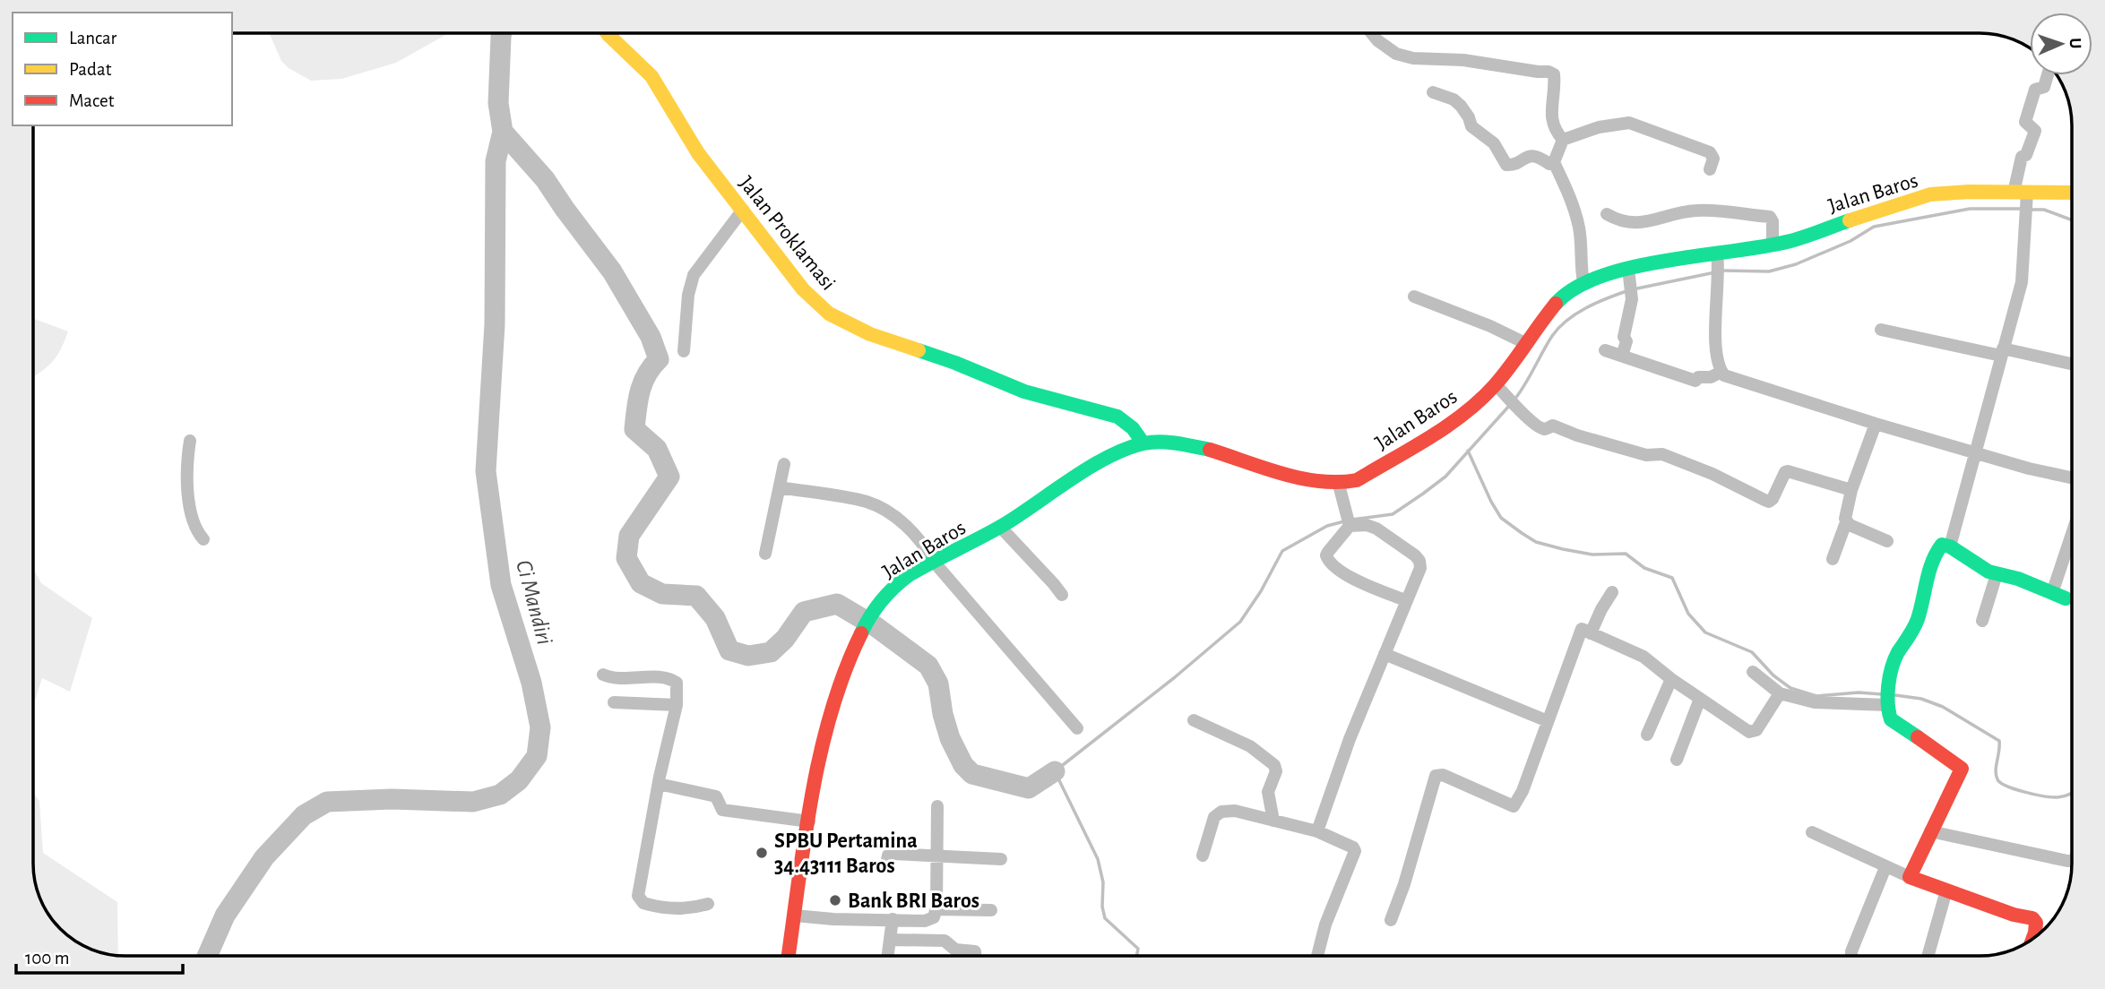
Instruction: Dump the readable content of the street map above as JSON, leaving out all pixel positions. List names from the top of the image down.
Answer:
{
  "streets": {
    "main road": ["Jalan Baros", "Jalan Proklamasi"]
  },
  "crossings": [
    ["Jalan Baros", "Jalan Proklamasi"]
  ],
  "water": ["Ci Mandiri"],
  "places": ["SPBU Pertamina 34.43111 Baros", "Bank BRI Baros"],
  "legend": ["Lancar", "Padat", "Macet"],
  "scale_bar": "100 m",
  "north": "right"
}
